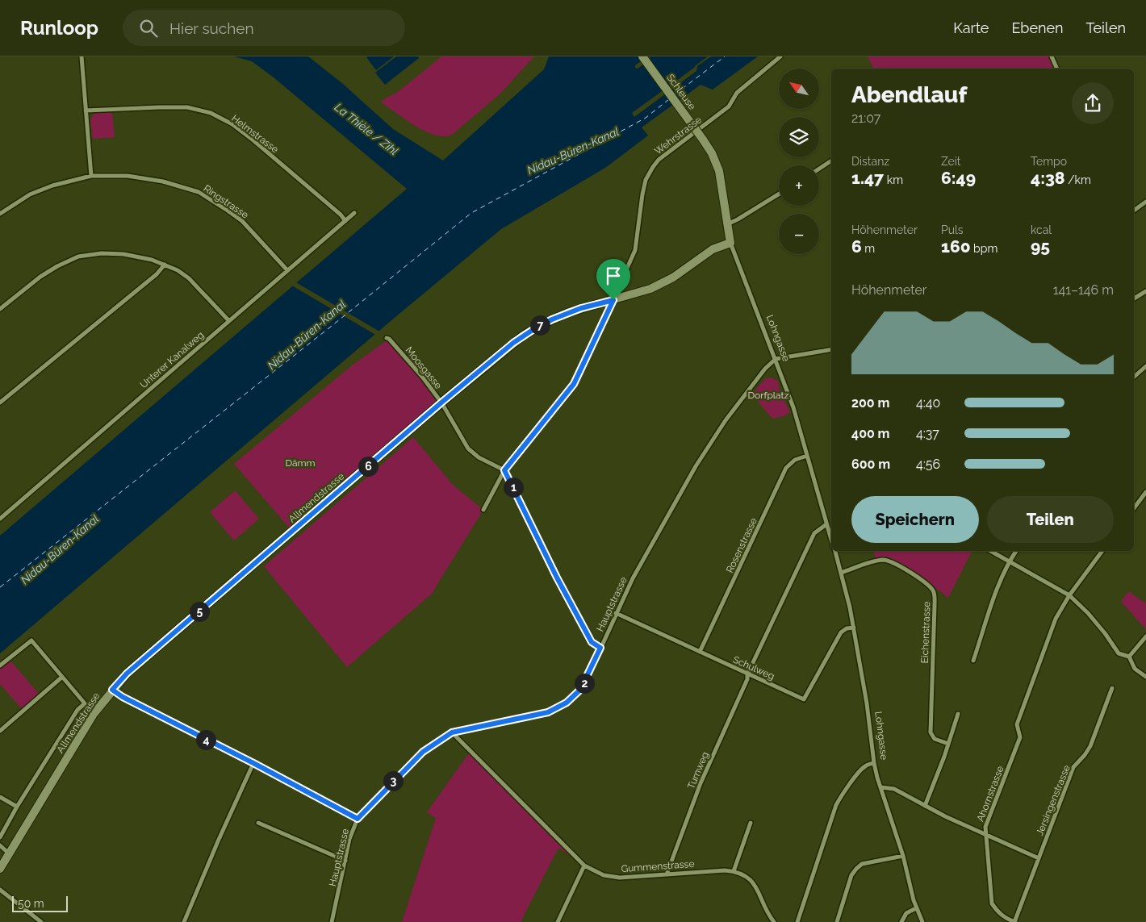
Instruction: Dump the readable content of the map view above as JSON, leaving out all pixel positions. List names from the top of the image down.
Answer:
{
  "streets": {
    "main road": ["Schleuse", "Lohngasse", "Allmendstrasse"],
    "street": [
      "Helmstrasse",
      "Wehrstrasse",
      "Ringstrasse",
      "Unterer Kanalweg",
      "Moosgasse",
      "Rosenstrasse",
      "Hauptstrasse",
      "Eichenstrasse",
      "Schulweg",
      "Turnweg",
      "Ahornstrasse",
      "Jersingenstrasse",
      "Gummenstrasse"
    ]
  },
  "crossings": [
    ["Schleuse", "Lohngasse"],
    ["Helmstrasse", "Unterer Kanalweg"],
    ["Wehrstrasse", "Moosgasse"],
    ["Wehrstrasse", "Allmendstrasse"],
    ["Ringstrasse", "Unterer Kanalweg"],
    ["Lohngasse", "Allmendstrasse"],
    ["Lohngasse", "Rosenstrasse"],
    ["Lohngasse", "Hauptstrasse"],
    ["Lohngasse", "Eichenstrasse"],
    ["Lohngasse", "Schulweg"],
    ["Lohngasse", "Turnweg"],
    ["Moosgasse", "Allmendstrasse"],
    ["Rosenstrasse", "Schulweg"],
    ["Hauptstrasse", "Schulweg"],
    ["Hauptstrasse", "Gummenstrasse"],
    ["Schulweg", "Turnweg"],
    ["Turnweg", "Gummenstrasse"],
    ["Ahornstrasse", "Jersingenstrasse"]
  ],
  "water": ["La Thièle / Zihl", "Nidau-Büren-Kanal"],
  "parks": ["Dorfplatz", "Dämm"],
  "scale_bar": "50 m",
  "north": "top left",
  "page": {
    "header": "Runloop",
    "search": "Hier suchen",
    "nav": ["Karte", "Ebenen", "Teilen"],
    "map_buttons": ["+", "−"],
    "heading": ["Abendlauf", "21:07"],
    "stats": [
      ["Distanz", "1.47 km"],
      ["Zeit", "6:49"],
      ["Tempo", "4:38 /km"],
      ["Höhenmeter", "6 m"],
      ["Puls", "160 bpm"],
      ["kcal", "95"]
    ],
    "chart": ["Höhenmeter", "141–146 m"],
    "pins": [
      "7",
      "6",
      "1",
      "5",
      "2",
      "4",
      "3"
    ],
    "list": [
      {
        "name": "200 m",
        "note": "4:40"
      },
      {
        "name": "400 m",
        "note": "4:37"
      },
      {
        "name": "600 m",
        "note": "4:56"
      }
    ],
    "buttons": ["Speichern", "Teilen"],
    "scale": "50 m"
  }
}
